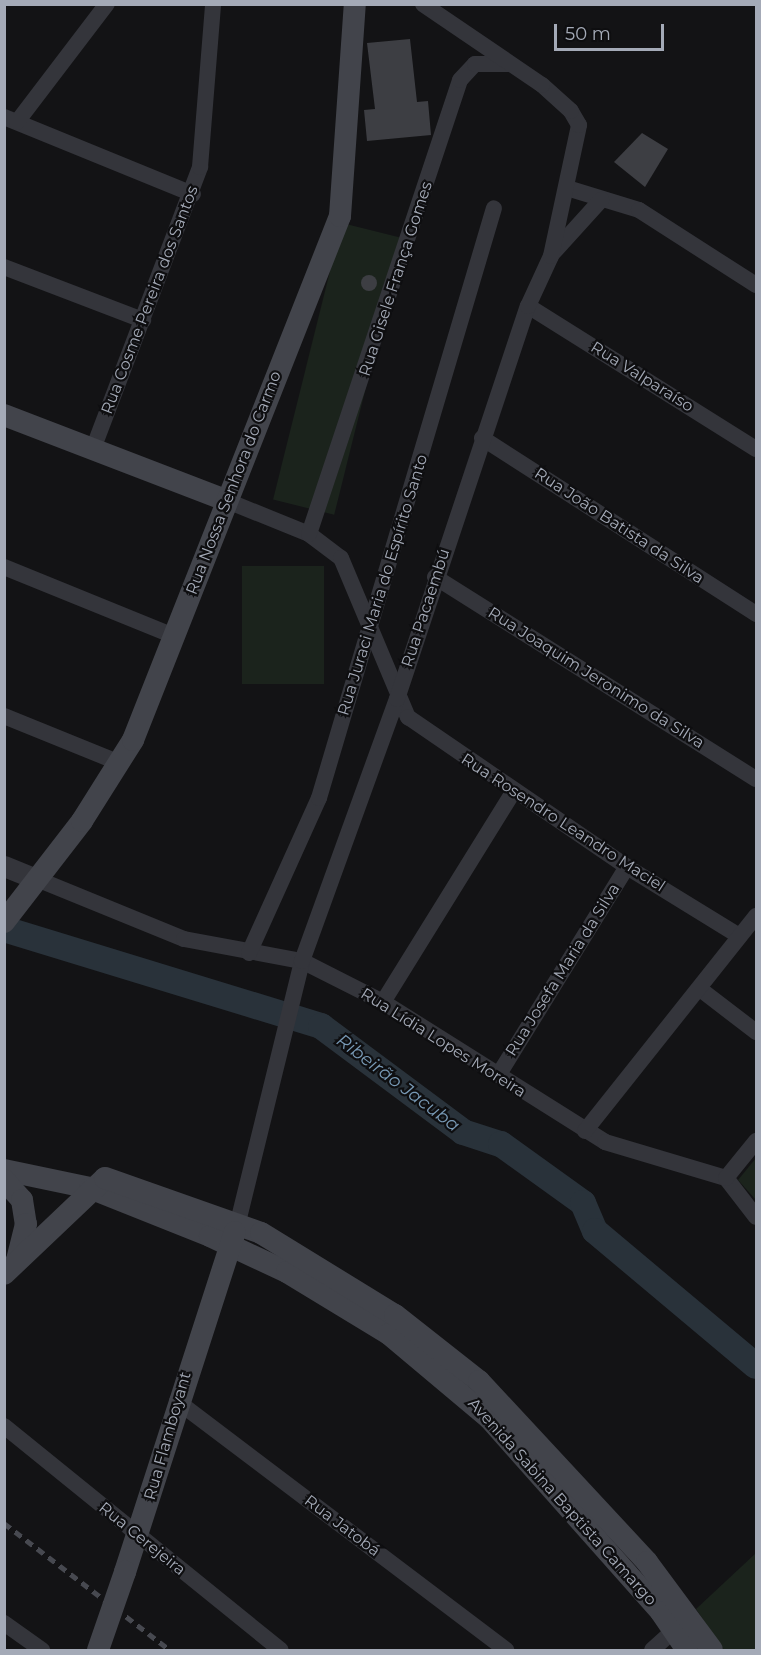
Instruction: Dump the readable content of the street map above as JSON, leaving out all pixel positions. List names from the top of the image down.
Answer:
{
  "streets": {
    "main road": ["Rua Nossa Senhora do Carmo", "Rua Flamboyant", "Avenida Sabina Baptista Camargo"],
    "street": [
      "Rua Gisele França Gomes",
      "Rua Cosme Pereira dos Santos",
      "Rua Valparaíso",
      "Rua João Batista da Silva",
      "Rua Juraci Maria do Espírito Santo",
      "Rua Pacaembú",
      "Rua Joaquim Jeronimo da Silva",
      "Rua Rosendro Leandro Maciel",
      "Rua Josefa Maria da Silva",
      "Rua Lídia Lopes Moreira",
      "Rua Jatobá",
      "Rua Cerejeira"
    ]
  },
  "crossings": [
    ["Rua Gisele França Gomes", "Rua Pacaembú"],
    ["Rua Gisele França Gomes", "Rua Rosendro Leandro Maciel"],
    ["Rua Valparaíso", "Rua Pacaembú"],
    ["Rua Nossa Senhora do Carmo", "Rua Rosendro Leandro Maciel"],
    ["Rua Nossa Senhora do Carmo", "Rua Lídia Lopes Moreira"],
    ["Rua João Batista da Silva", "Rua Pacaembú"],
    ["Rua Juraci Maria do Espírito Santo", "Rua Rosendro Leandro Maciel"],
    ["Rua Juraci Maria do Espírito Santo", "Rua Lídia Lopes Moreira"],
    ["Rua Pacaembú", "Rua Joaquim Jeronimo da Silva"],
    ["Rua Pacaembú", "Rua Rosendro Leandro Maciel"],
    ["Rua Pacaembú", "Rua Lídia Lopes Moreira"],
    ["Rua Pacaembú", "Rua Flamboyant"],
    ["Rua Pacaembú", "Avenida Sabina Baptista Camargo"],
    ["Rua Rosendro Leandro Maciel", "Rua Josefa Maria da Silva"],
    ["Rua Josefa Maria da Silva", "Rua Lídia Lopes Moreira"],
    ["Rua Flamboyant", "Avenida Sabina Baptista Camargo"],
    ["Rua Flamboyant", "Rua Jatobá"],
    ["Rua Flamboyant", "Rua Cerejeira"]
  ],
  "water": ["Ribeirão Jacuba"],
  "scale_bar": "50 m"
}
